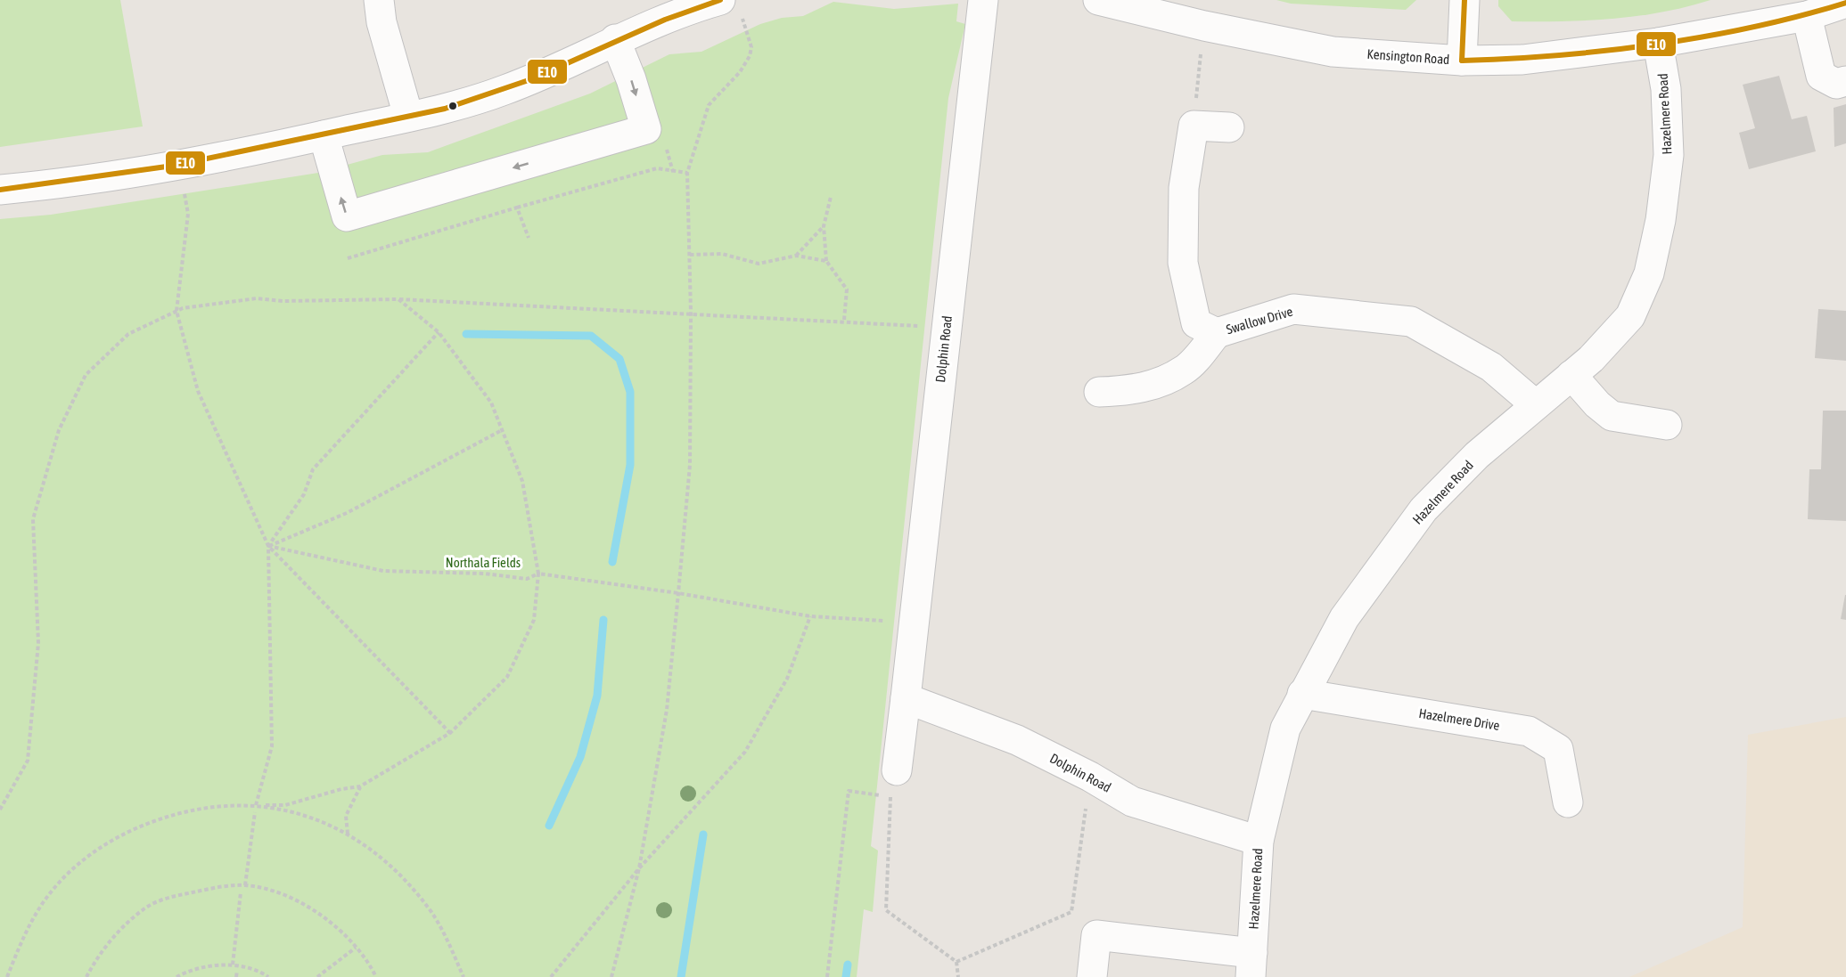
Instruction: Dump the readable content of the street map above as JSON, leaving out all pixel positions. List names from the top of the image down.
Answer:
{
  "streets": {
    "street": [
      "Kensington Road",
      "Hazelmere Road",
      "Swallow Drive",
      "Dolphin Road",
      "Hazelmere Drive"
    ]
  },
  "crossings": [
    ["Kensington Road", "Hazelmere Road"],
    ["Hazelmere Road", "Swallow Drive"],
    ["Hazelmere Road", "Dolphin Road"],
    ["Hazelmere Road", "Hazelmere Drive"]
  ],
  "parks": ["Northala Fields"],
  "lines": ["transit line E10"]
}
